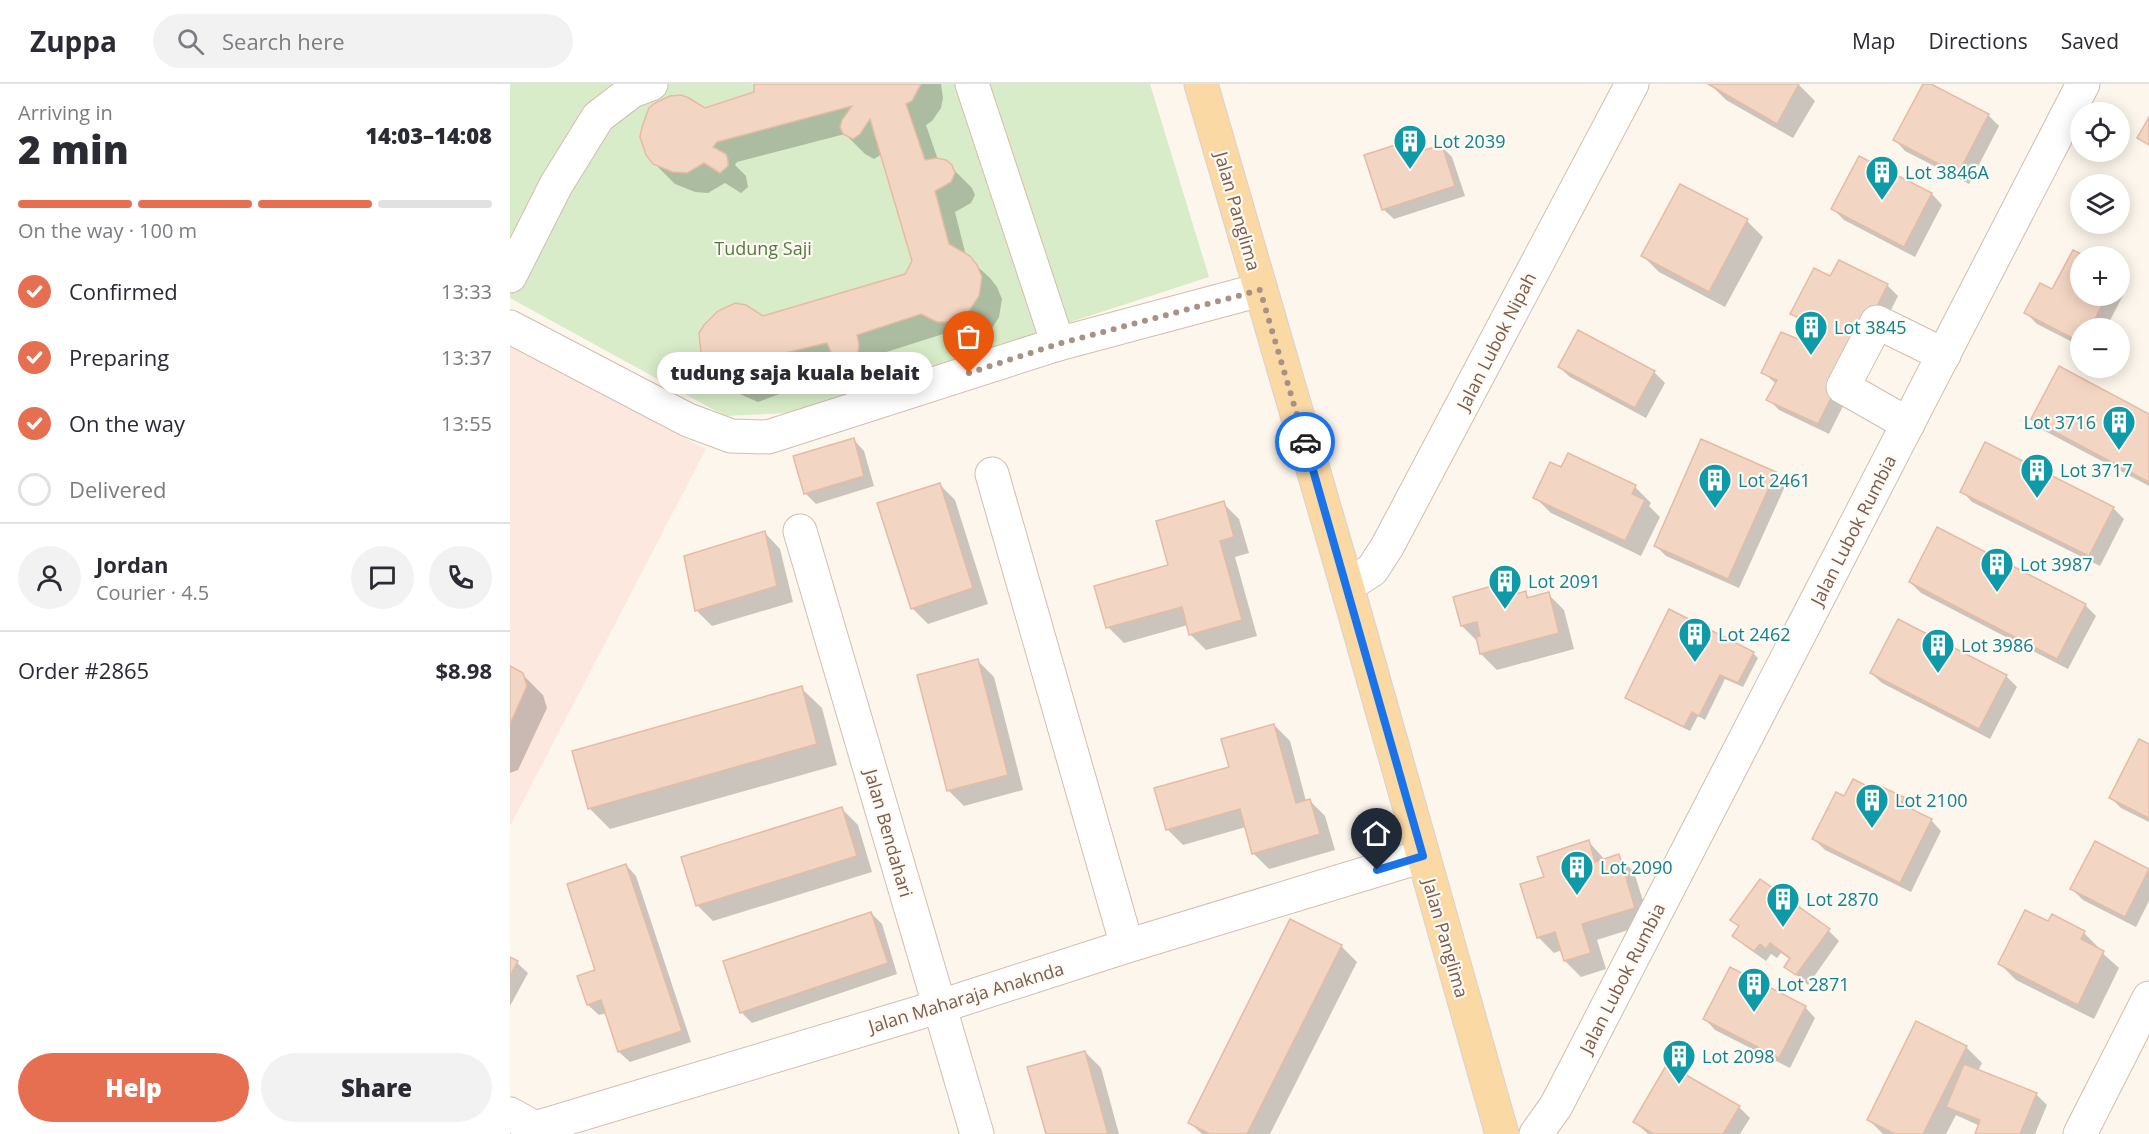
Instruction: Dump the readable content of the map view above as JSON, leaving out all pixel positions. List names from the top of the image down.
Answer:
{
  "streets": {
    "main road": ["Jalan Panglima"],
    "street": [
      "Jalan Lubok Nipah",
      "Jalan Lubok Rumbia",
      "Jalan Bendahari",
      "Jalan Maharaja Anaknda"
    ]
  },
  "crossings": [
    ["Jalan Panglima", "Jalan Lubok Nipah"],
    ["Jalan Panglima", "Jalan Maharaja Anaknda"],
    ["Jalan Bendahari", "Jalan Maharaja Anaknda"]
  ],
  "parks": ["Tudung Saji"],
  "places": {
    "building": [
      "Lot 2039",
      "Lot 3846A",
      "Lot 3845",
      "Lot 3716",
      "Lot 3717",
      "Lot 2461",
      "Lot 3987",
      "Lot 2091",
      "Lot 2462",
      "Lot 3986",
      "Lot 2100",
      "Lot 2090",
      "Lot 2870",
      "Lot 2871",
      "Lot 2098"
    ],
    "other": ["tudung saja kuala belait"]
  },
  "page": {
    "header": "Zuppa",
    "search": "Search here",
    "nav": ["Map", "Directions", "Saved"],
    "heading": ["2 min", "Arriving in", "14:03–14:08"],
    "panel": [
      "Jordan",
      "Courier · 4.5",
      "Order #2865",
      "$8.98"
    ],
    "map_buttons": ["+", "−"],
    "bar": "On the way · 100 m",
    "list": [
      ["Confirmed", "13:33"],
      ["Preparing", "13:37"],
      ["On the way", "13:55"],
      "Delivered"
    ],
    "bubble": "tudung saja kuala belait",
    "buttons": ["Help", "Share"]
  }
}
